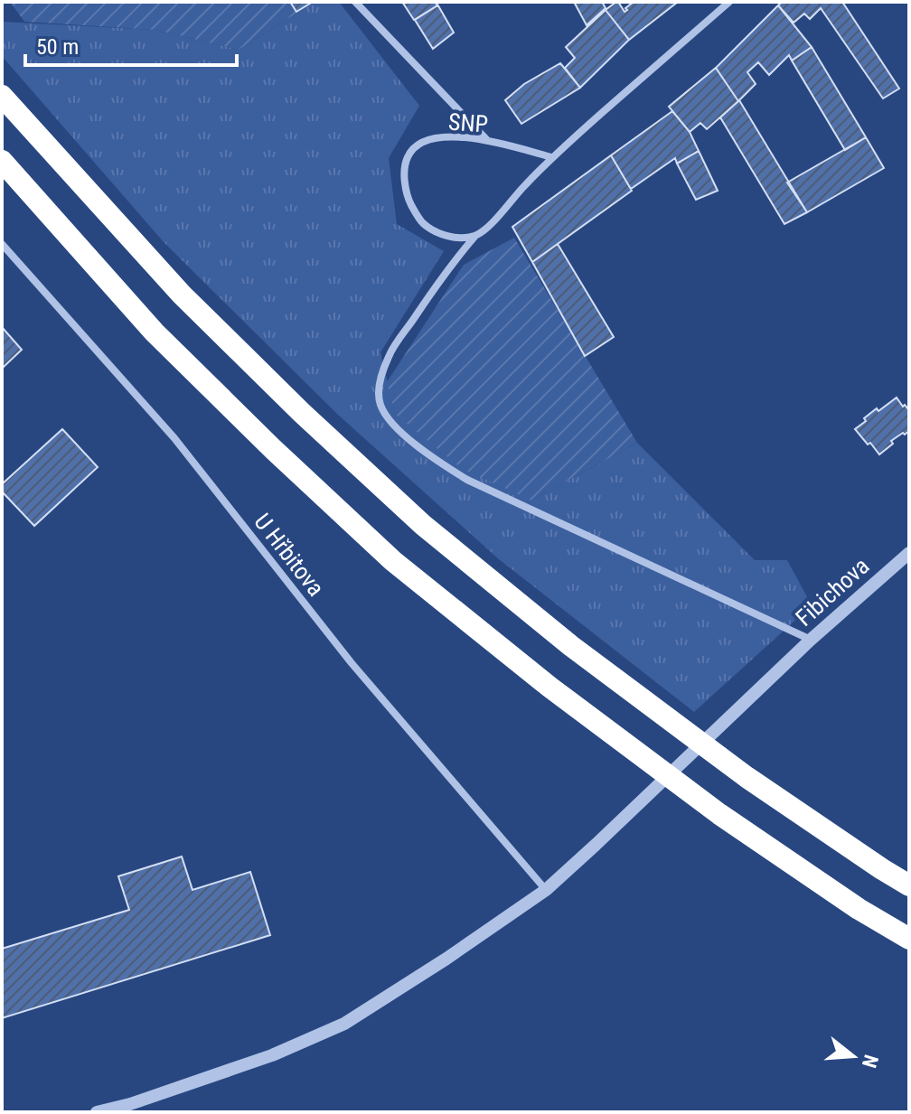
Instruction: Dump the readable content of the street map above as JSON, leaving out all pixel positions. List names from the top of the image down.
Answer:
{
  "streets": {
    "street": ["SNP", "U Hřbitova", "Fibichova"]
  },
  "crossings": [
    ["U Hřbitova", "Fibichova"]
  ],
  "scale_bar": "50 m",
  "north": "right"
}
